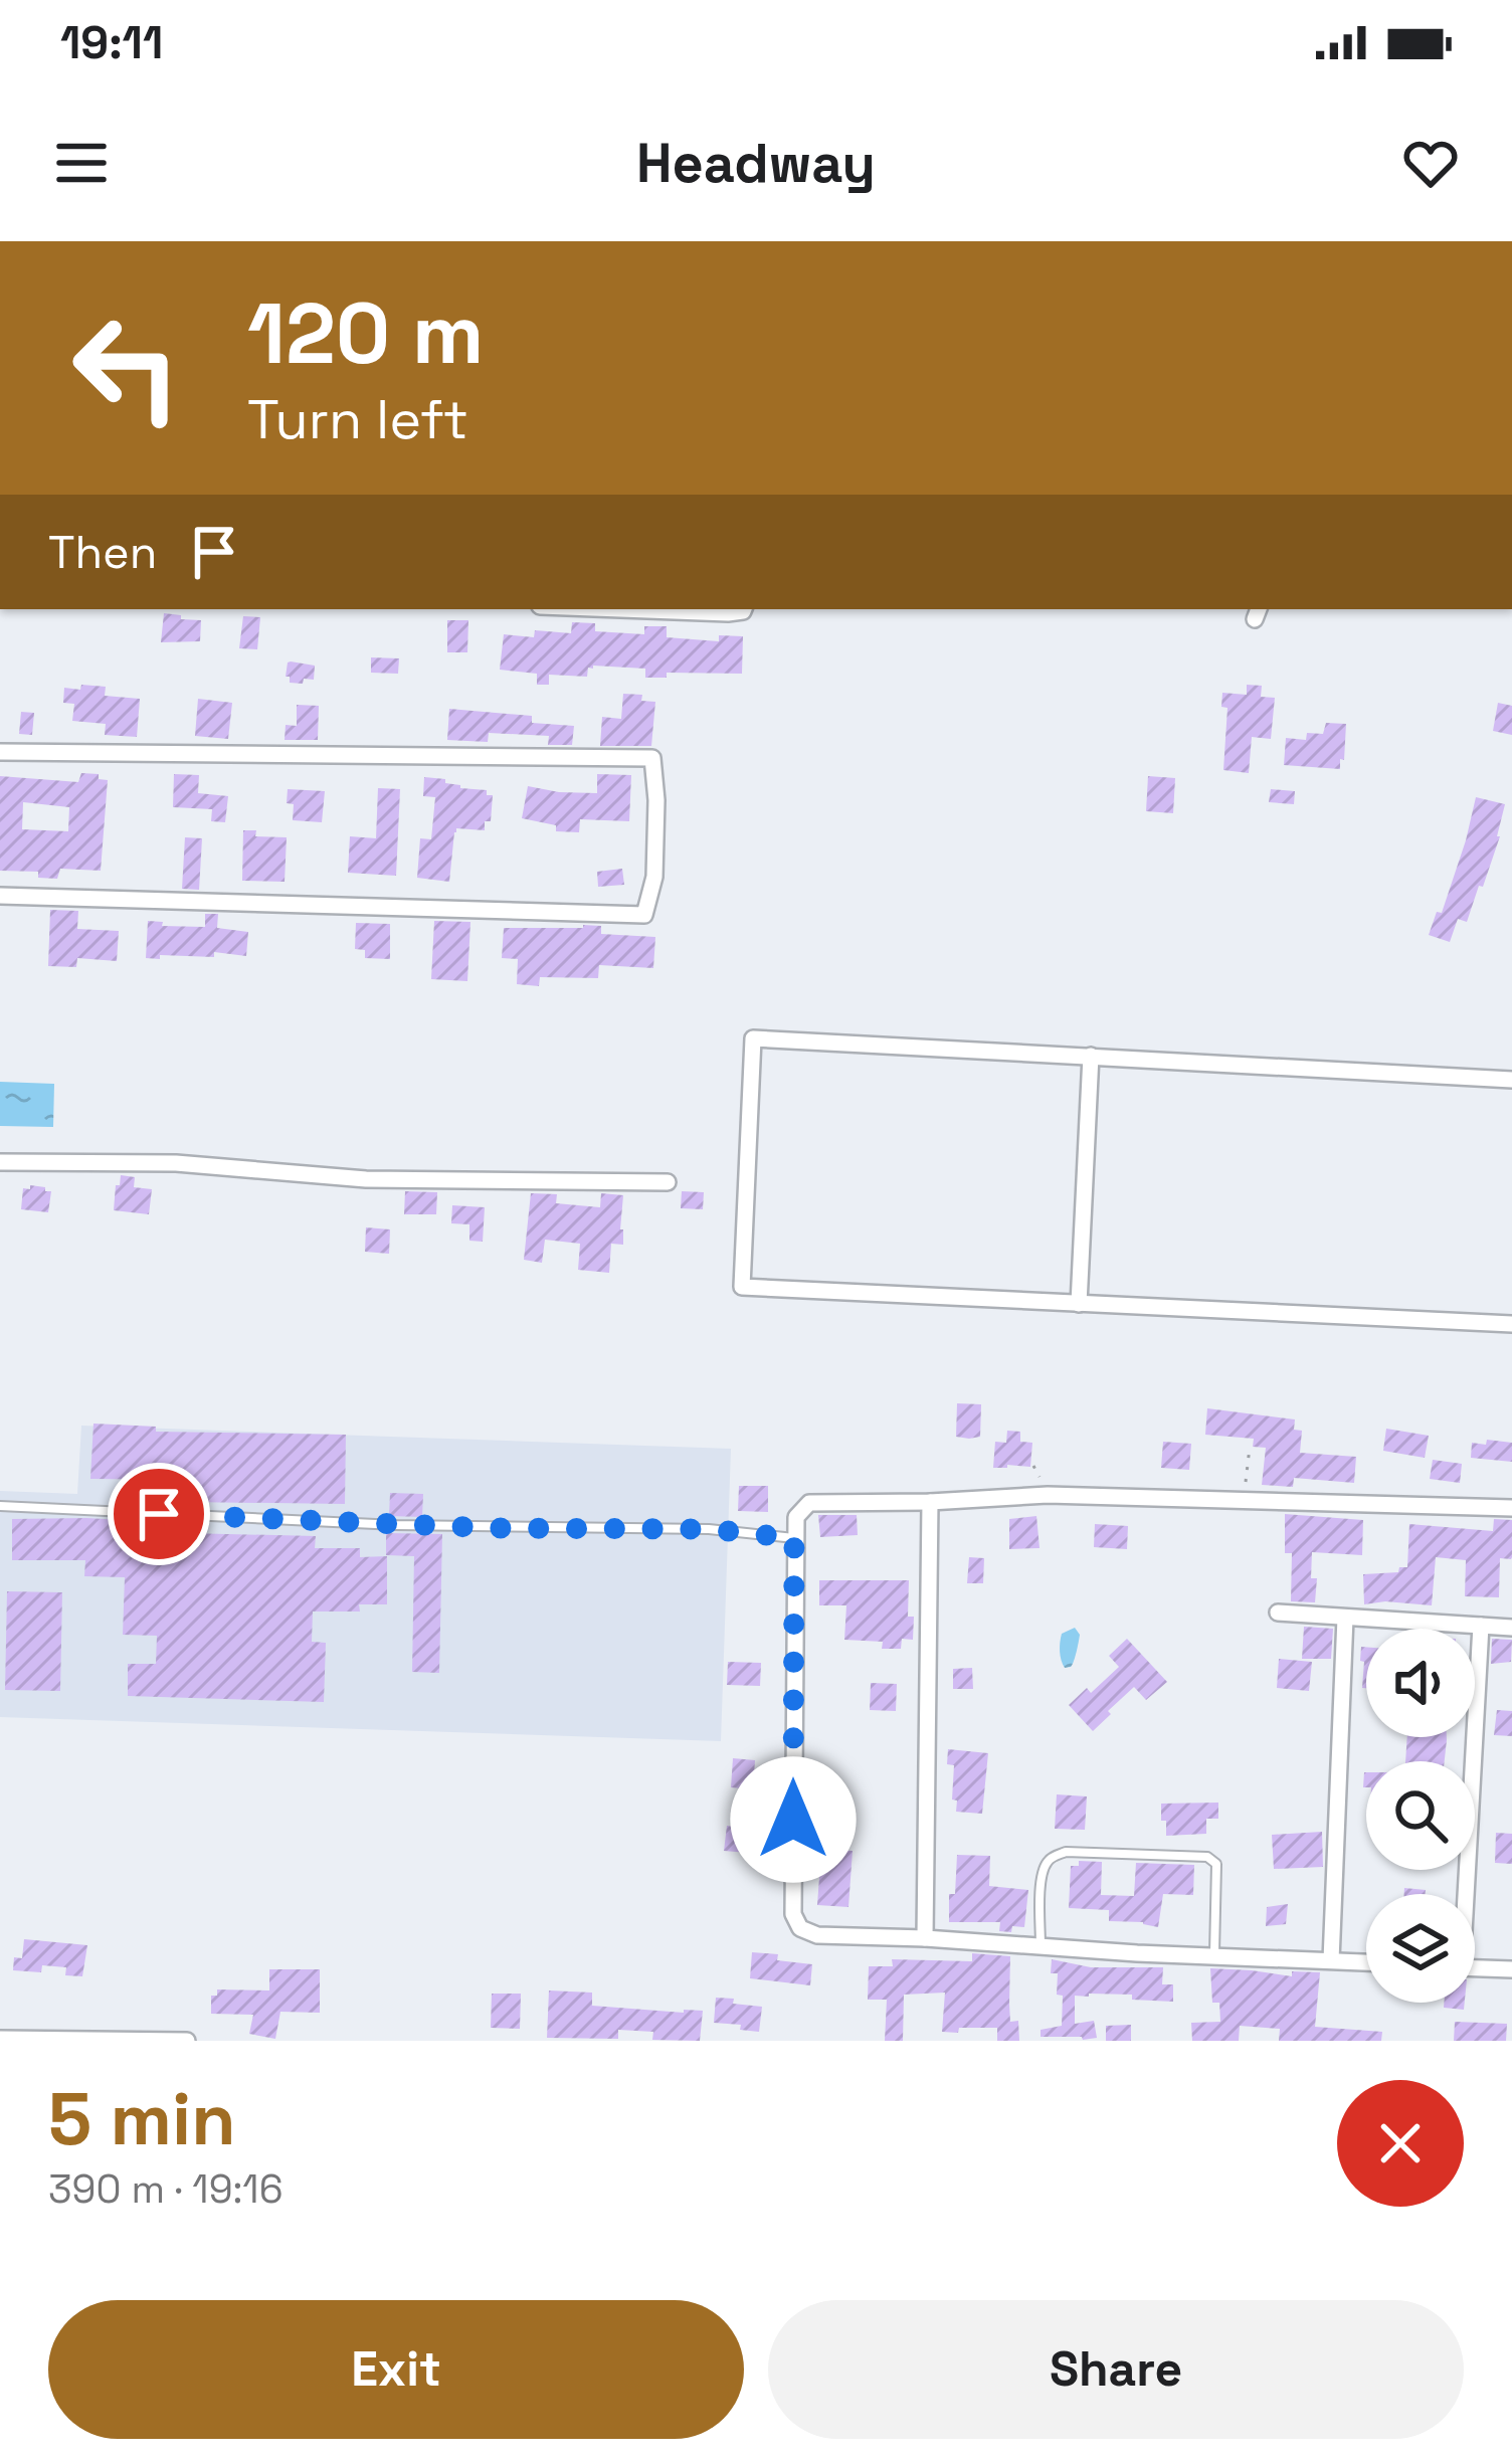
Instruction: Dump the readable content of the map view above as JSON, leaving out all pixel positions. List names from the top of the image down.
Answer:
{
  "page": {
    "status": "19:11",
    "header": "Headway",
    "turn": ["120 m", "Turn left"],
    "then": "Then",
    "heading": ["5 min", "390 m · 19:16"],
    "buttons": ["Exit", "Share"]
  }
}
